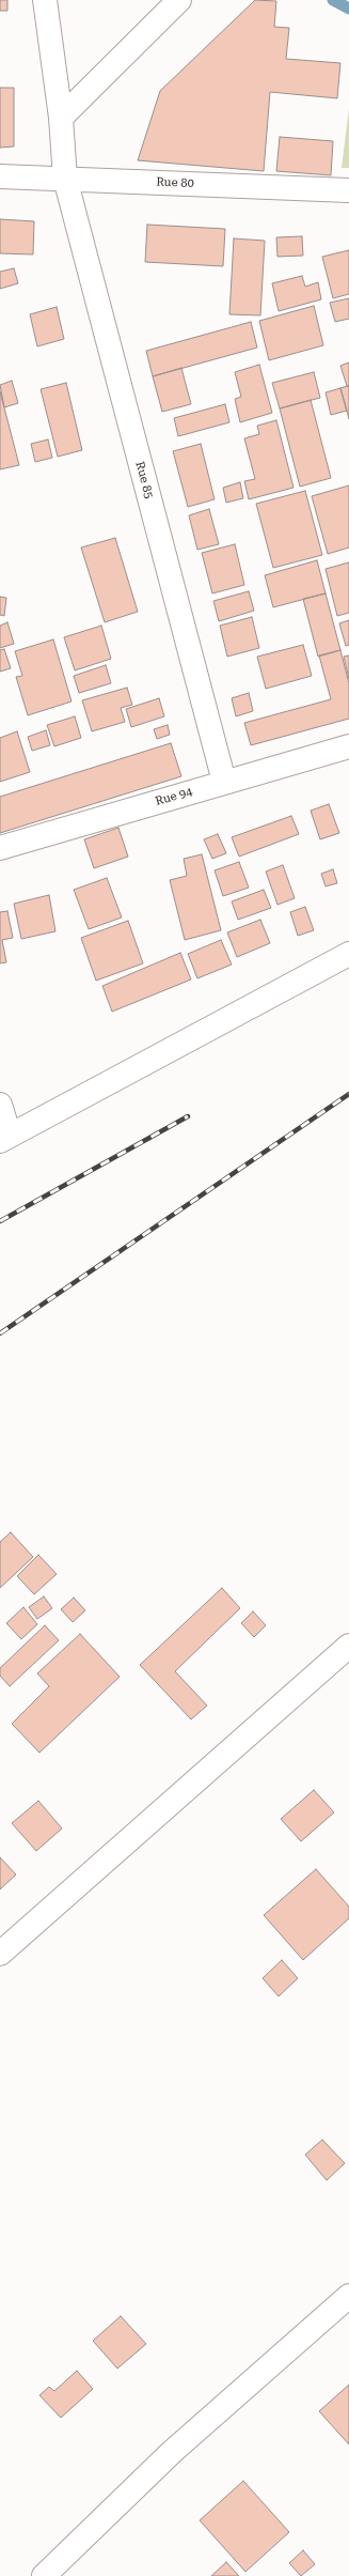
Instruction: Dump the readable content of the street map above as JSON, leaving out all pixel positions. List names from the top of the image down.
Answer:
{
  "streets": {
    "street": ["Rue 80", "Rue 85", "Rue 94"]
  },
  "crossings": [
    ["Rue 80", "Rue 85"],
    ["Rue 85", "Rue 94"]
  ]
}
